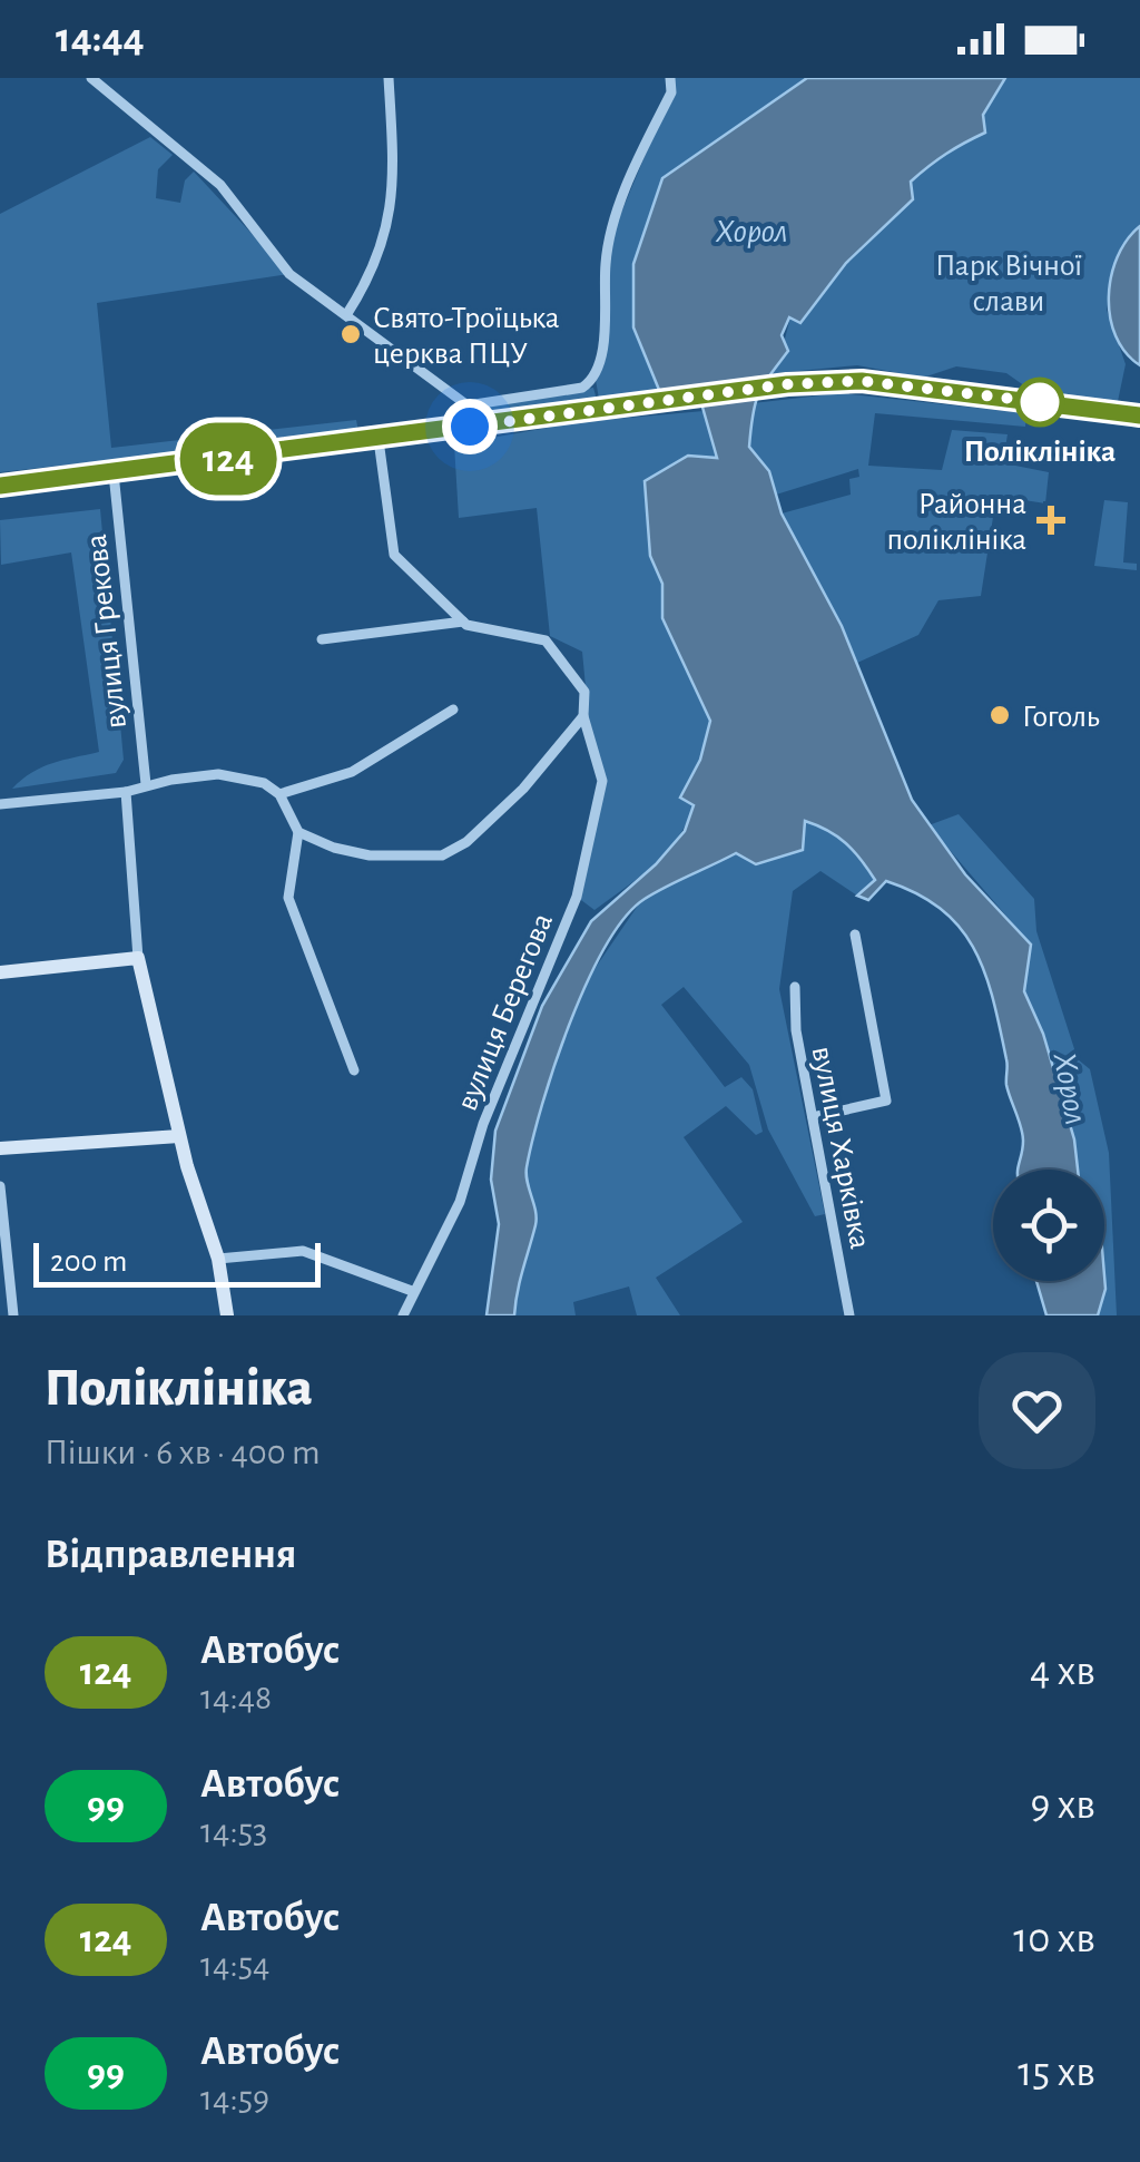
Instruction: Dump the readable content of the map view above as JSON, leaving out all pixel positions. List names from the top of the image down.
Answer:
{
  "streets": {
    "street": ["вулиця Грекова", "вулиця Берегова", "вулиця Харківка"]
  },
  "water": ["Хорол"],
  "parks": ["Парк Вічної слави"],
  "places": {
    "other": ["Свято-Троїцька церква ПЦУ", "Поліклініка", "Гоголь"],
    "health": ["Районна поліклініка"]
  },
  "lines": ["bus line 124"],
  "scale_bar": "200 m",
  "page": {
    "status": "14:44",
    "on_map": "124",
    "scale": "200 m",
    "heading": [
      ["Поліклініка", "Пішки · 6 хв · 400 m"],
      "Відправлення"
    ],
    "list": [
      {
        "mark": "124",
        "name": "Автобус",
        "note": "14:48",
        "value": "4 хв"
      },
      {
        "mark": "99",
        "name": "Автобус",
        "note": "14:53",
        "value": "9 хв"
      },
      {
        "mark": "124",
        "name": "Автобус",
        "note": "14:54",
        "value": "10 хв"
      },
      {
        "mark": "99",
        "name": "Автобус",
        "note": "14:59",
        "value": "15 хв"
      }
    ]
  }
}
